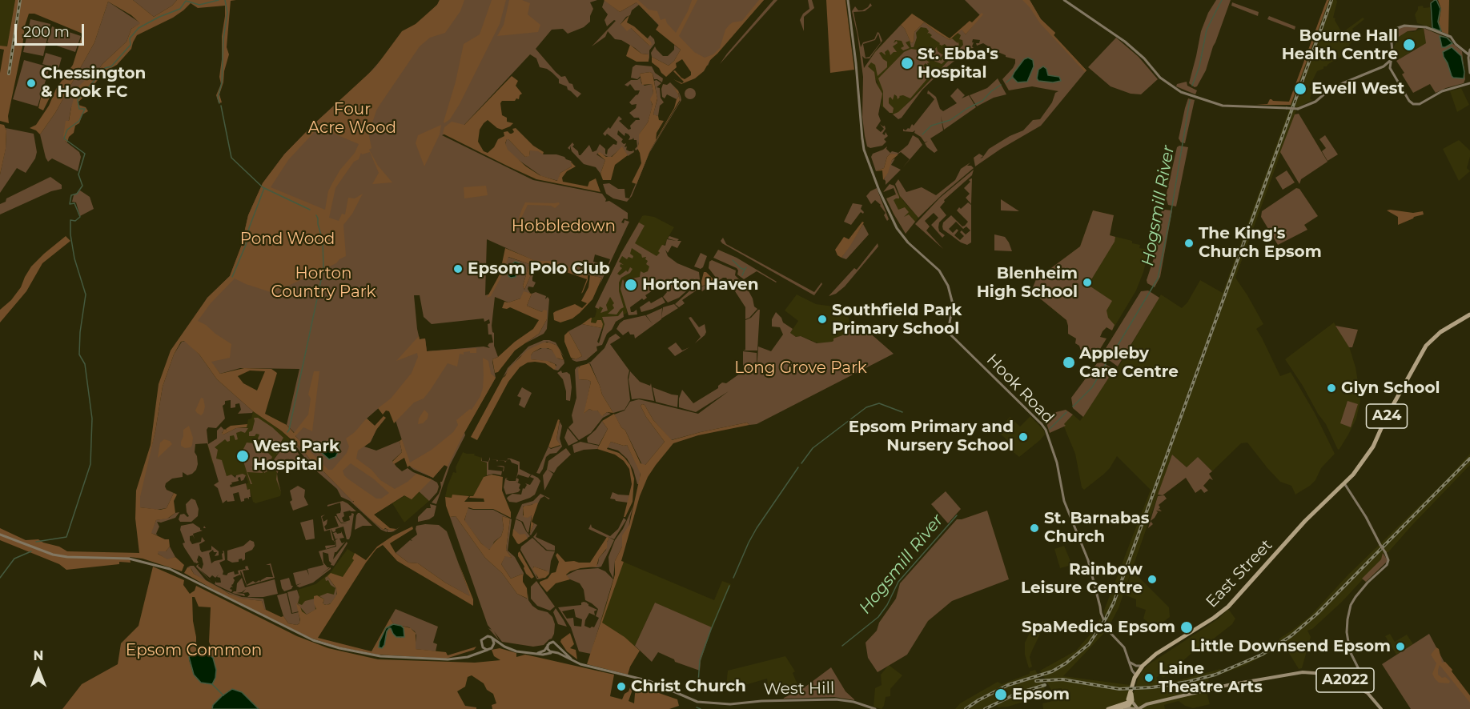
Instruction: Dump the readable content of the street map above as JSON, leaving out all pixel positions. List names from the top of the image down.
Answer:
{
  "streets": {
    "highway": ["A24", "East Street"],
    "main road": ["Hook Road", "A2022", "West Hill"]
  },
  "crossings": [
    ["Hook Road", "East Street"],
    ["A24", "East Street"]
  ],
  "water": ["Hogsmill River"],
  "parks": [
    "Four Acre Wood",
    "Hobbledown",
    "Pond Wood",
    "Horton Country Park",
    "Long Grove Park",
    "Epsom Common"
  ],
  "places": [
    "Bourne Hall Health Centre",
    "St. Ebba's Hospital",
    "Chessington & Hook FC",
    "Ewell West",
    "The King's Church Epsom",
    "Epsom Polo Club",
    "Blenheim High School",
    "Horton Haven",
    "Southfield Park Primary School",
    "Appleby Care Centre",
    "Glyn School",
    "Epsom Primary and Nursery School",
    "West Park Hospital",
    "St. Barnabas Church",
    "Rainbow Leisure Centre",
    "SpaMedica Epsom",
    "Little Downsend Epsom",
    "Laine Theatre Arts",
    "Christ Church",
    "Epsom"
  ],
  "scale_bar": "200 m",
  "north": "top"
}
